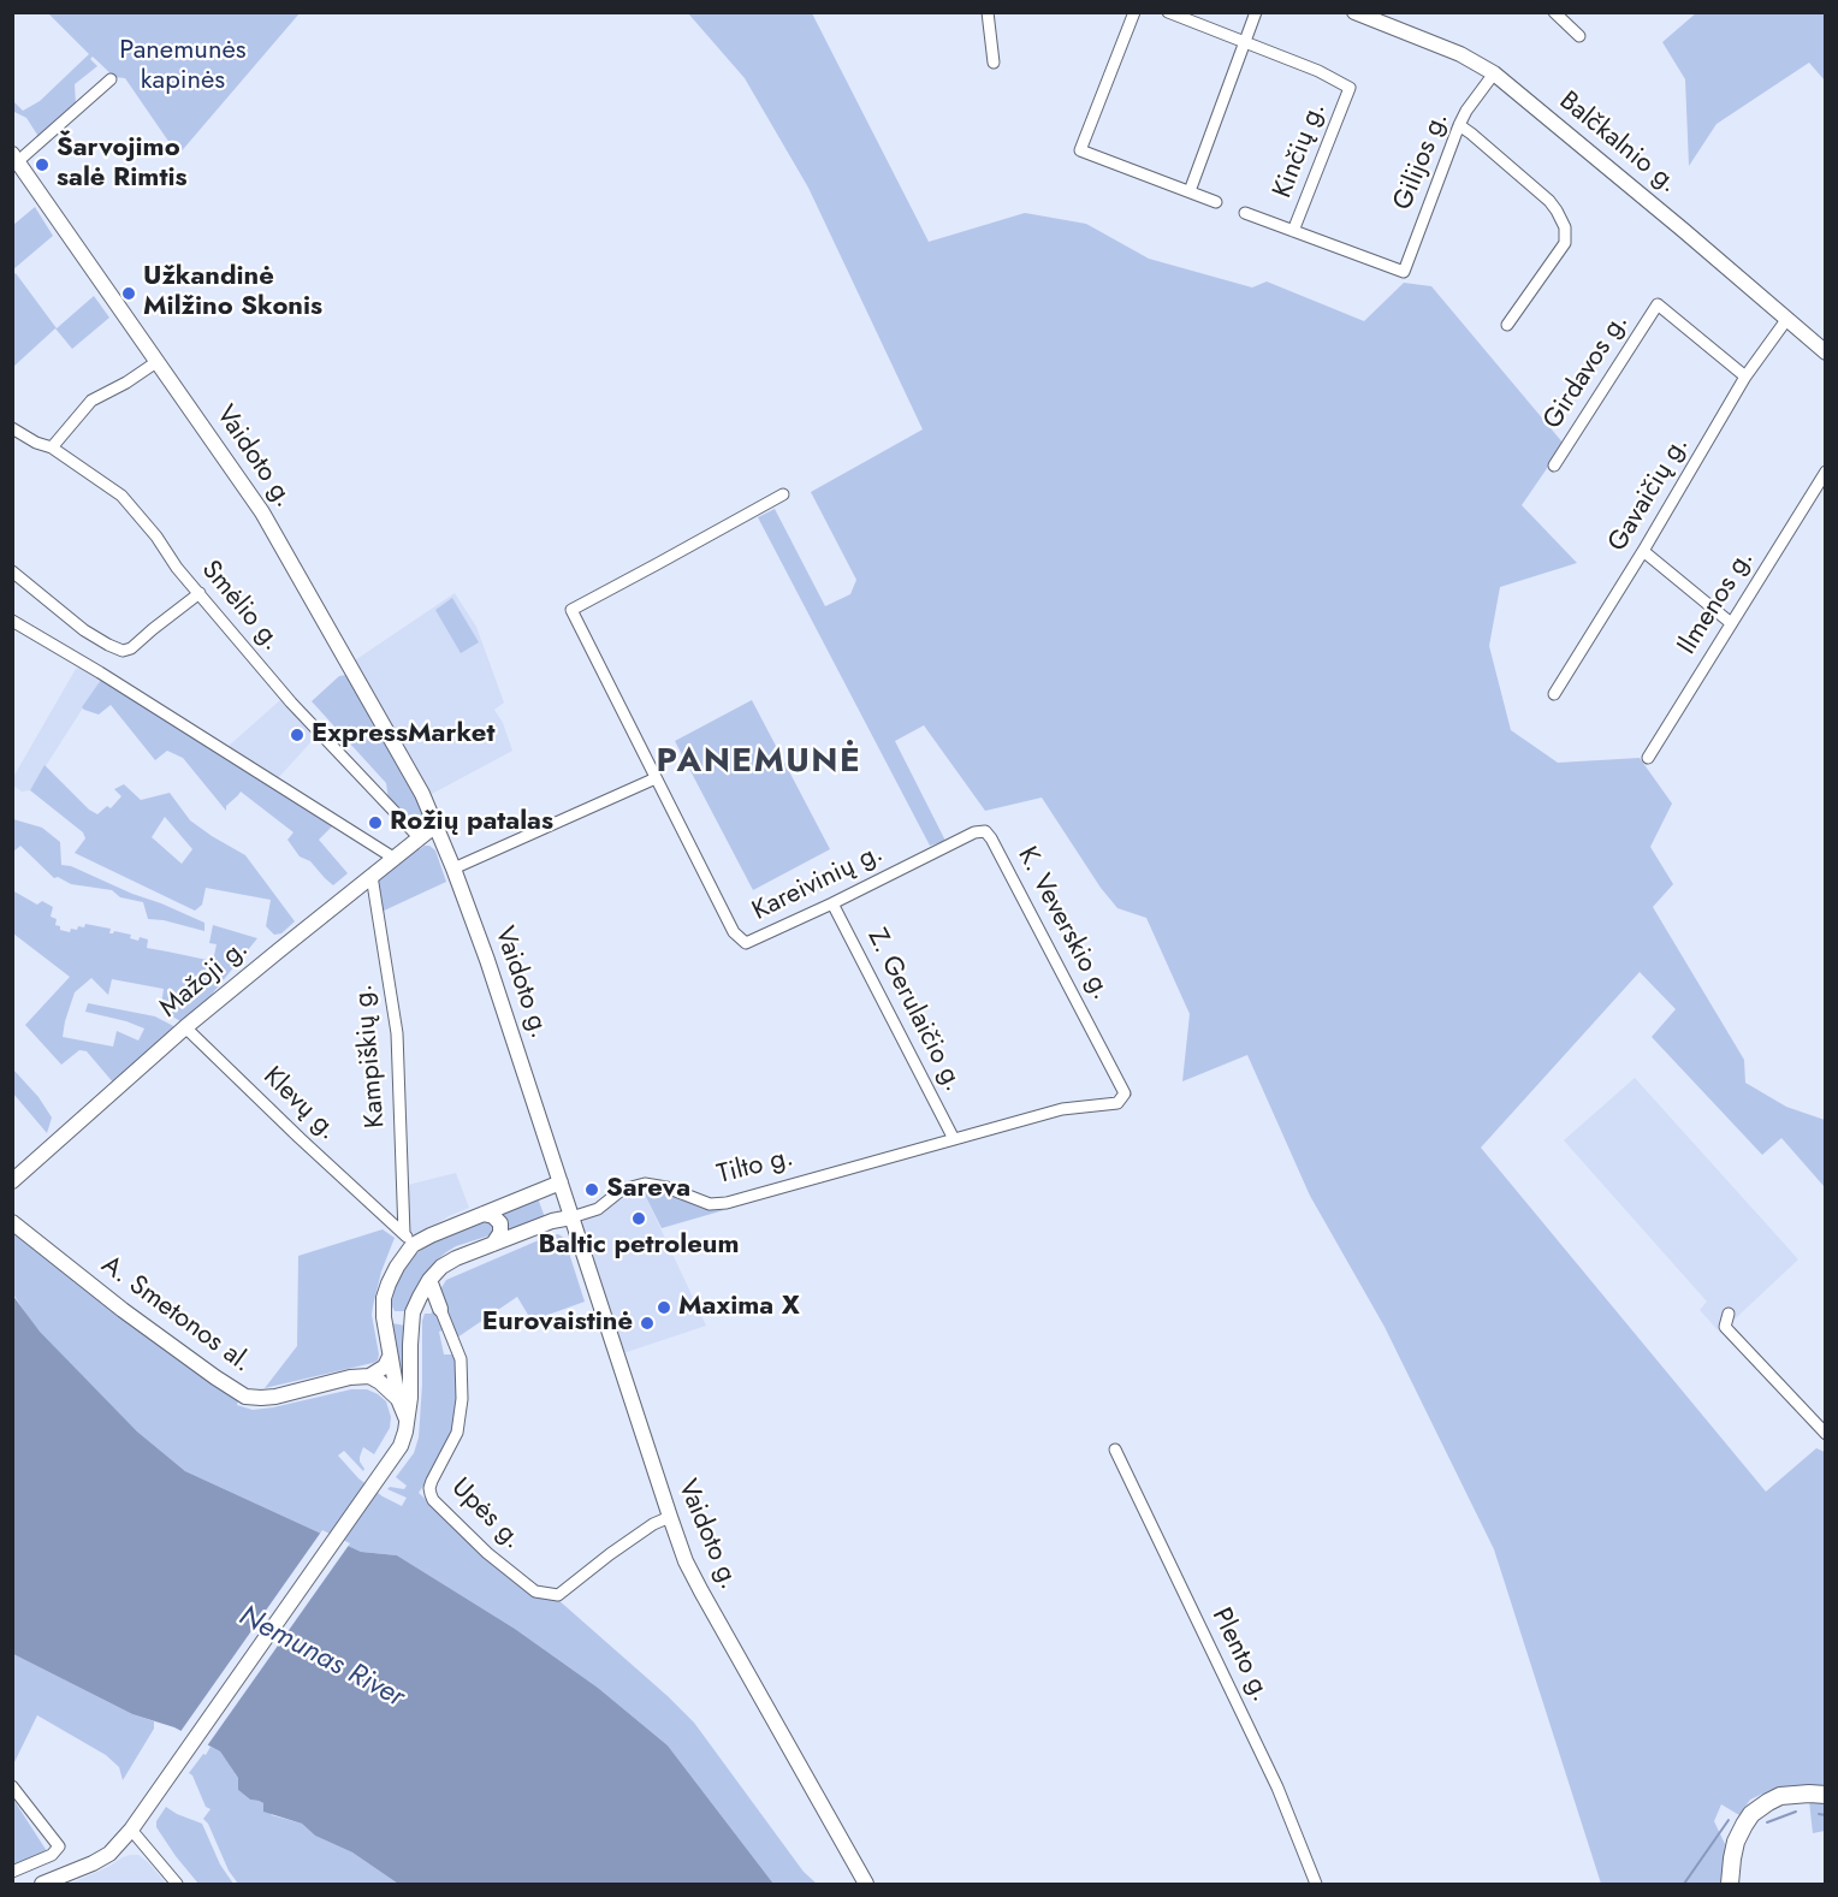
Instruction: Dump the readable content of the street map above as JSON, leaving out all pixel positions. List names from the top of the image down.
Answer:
{
  "streets": {
    "main road": [
      "Balčkalnio g.",
      "Vaidoto g.",
      "Mažoji g.",
      "Tilto g.",
      "A. Smetonos al."
    ],
    "street": [
      "Kinčių g.",
      "Gilijos g.",
      "Girdavos g.",
      "Gavaičių g.",
      "Ilmenos g.",
      "Smėlio g.",
      "Kareivinių g.",
      "K. Veverskio g.",
      "Z. Gerulaičio g.",
      "Kampiškių g.",
      "Klevų g.",
      "Upės g.",
      "Plento g."
    ]
  },
  "crossings": [
    ["Balčkalnio g.", "Gilijos g."],
    ["Balčkalnio g.", "Gavaičių g."],
    ["Kinčių g.", "Gilijos g."],
    ["Girdavos g.", "Gavaičių g."],
    ["Vaidoto g.", "Mažoji g."],
    ["Vaidoto g.", "Tilto g."],
    ["Vaidoto g.", "Upės g."],
    ["Smėlio g.", "Mažoji g."],
    ["Kareivinių g.", "K. Veverskio g."],
    ["Kareivinių g.", "Z. Gerulaičio g."],
    ["K. Veverskio g.", "Tilto g."],
    ["Mažoji g.", "Kampiškių g."],
    ["Mažoji g.", "Klevų g."],
    ["Z. Gerulaičio g.", "Tilto g."],
    ["Kampiškių g.", "Klevų g."]
  ],
  "districts": ["PANEMUNĖ"],
  "water": ["Nemunas River"],
  "parks": ["Panemunės kapinės"],
  "places": [
    "Šarvojimo salė Rimtis",
    "Užkandinė Milžino Skonis",
    "ExpressMarket",
    "Rožių patalas",
    "Sareva",
    "Baltic petroleum",
    "Maxima X",
    "Eurovaistinė"
  ]
}
